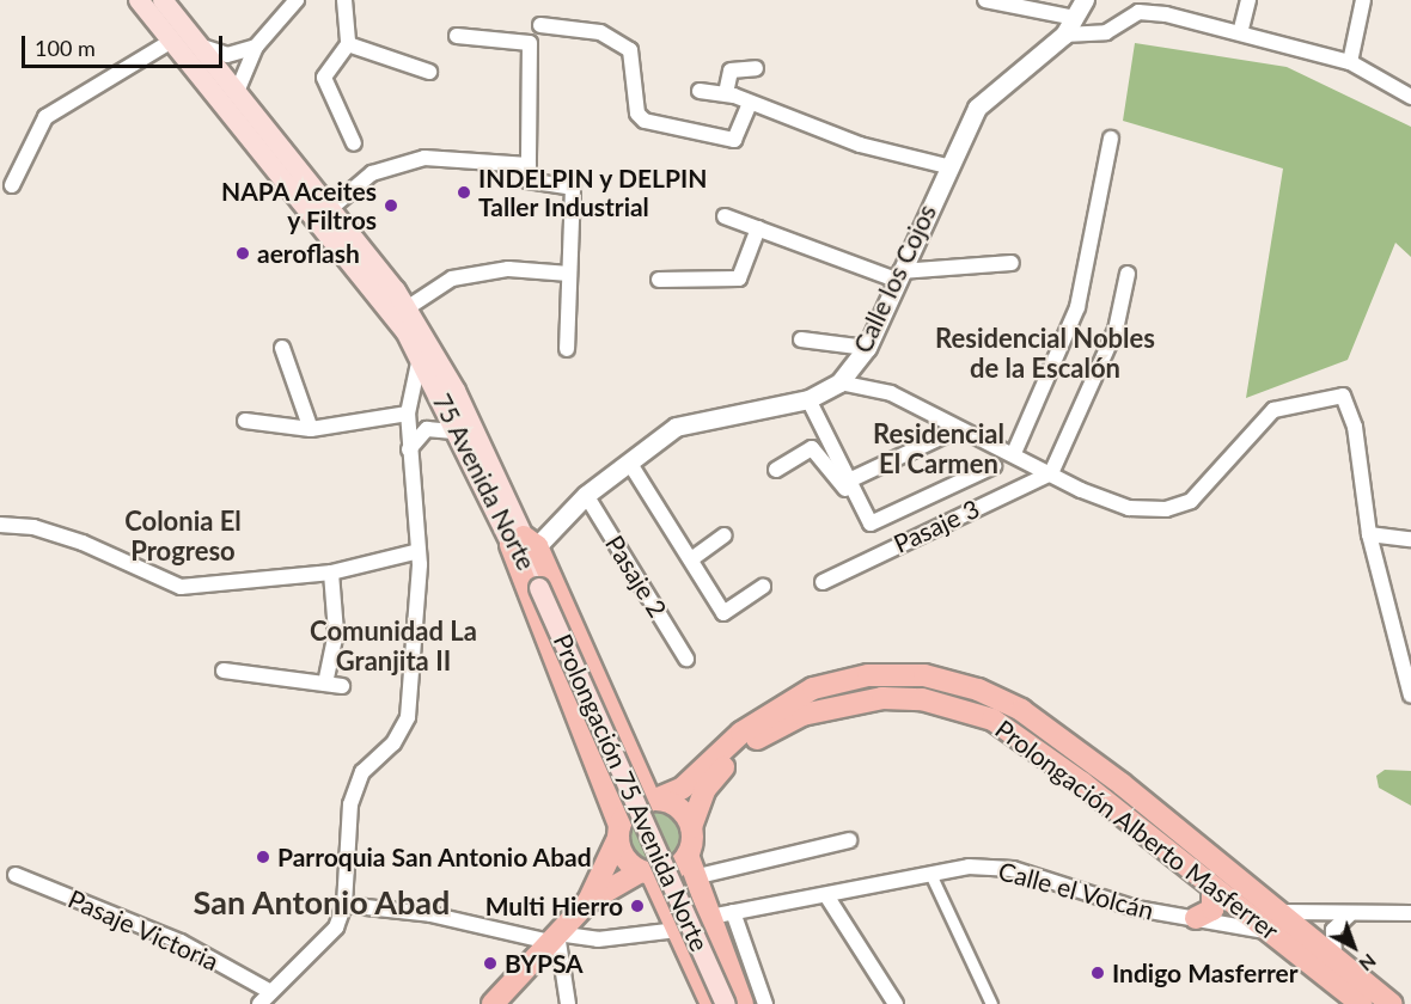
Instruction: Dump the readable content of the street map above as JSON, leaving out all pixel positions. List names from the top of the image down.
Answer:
{
  "streets": {
    "main road": ["75 Avenida Norte", "Prolongación 75 Avenida Norte", "Prolongación Alberto Masferrer"],
    "street": [
      "Calle los Cojos",
      "Pasaje 3",
      "Pasaje 2",
      "Calle el Volcán",
      "Pasaje Victoria"
    ]
  },
  "crossings": [
    ["Calle los Cojos", "75 Avenida Norte"],
    ["Calle los Cojos", "Pasaje 2"],
    ["75 Avenida Norte", "Prolongación 75 Avenida Norte"],
    ["Prolongación Alberto Masferrer", "Calle el Volcán"]
  ],
  "districts": [
    "Residencial Nobles de la Escalón",
    "Residencial El Carmen",
    "Colonia El Progreso",
    "Comunidad La Granjita II",
    "San Antonio Abad"
  ],
  "places": [
    "INDELPIN y DELPIN Taller Industrial",
    "NAPA Aceites y Filtros",
    "aeroflash",
    "Parroquia San Antonio Abad",
    "Multi Hierro",
    "BYPSA",
    "Indigo Masferrer"
  ],
  "scale_bar": "100 m",
  "north": "bottom right"
}
